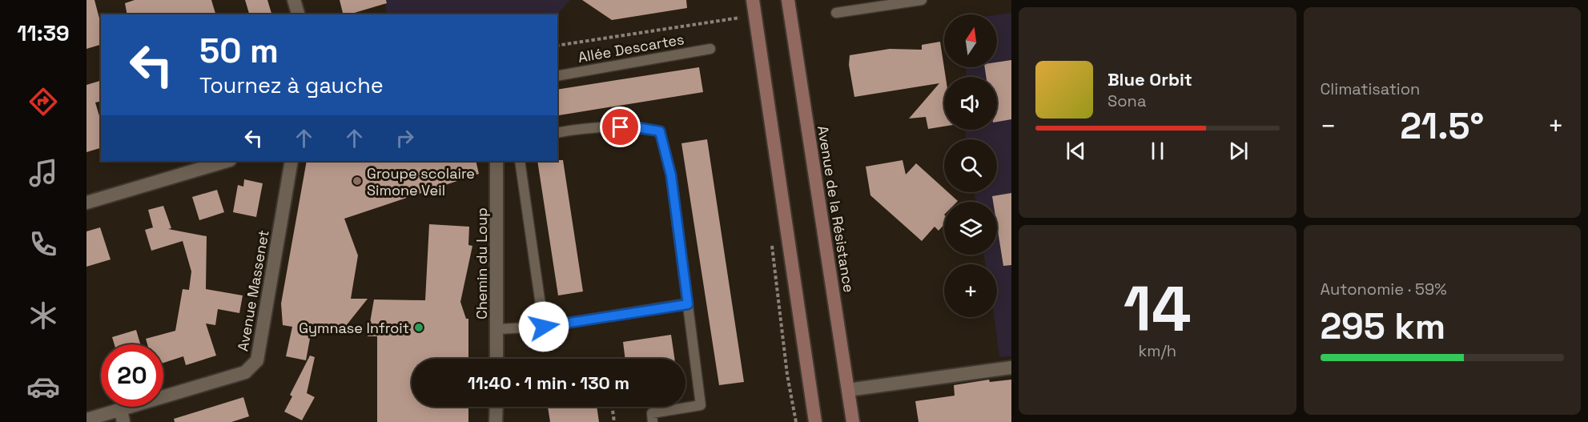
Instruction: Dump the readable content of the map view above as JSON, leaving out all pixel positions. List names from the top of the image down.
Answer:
{
  "streets": {
    "main road": ["Avenue de la Résistance"],
    "street": ["Chemin du Loup", "Avenue Massenet"],
    "lane": ["Allée Descartes"]
  },
  "places": ["Groupe scolaire Simone Veil", "Gymnase Infroit"],
  "north": "top",
  "page": {
    "tabs": "11:39",
    "tile": [
      "Climatisation",
      ["14", "km/h"],
      ["Autonomie · 59%", "295 km"]
    ],
    "map_buttons": "+",
    "turn": ["50 m", "Tournez à gauche"],
    "song": ["Blue Orbit", "Sona"],
    "heat": ["−", "21.5°", "+"],
    "limit": "20",
    "trip": "11:40 · 1 min · 130 m"
  }
}
